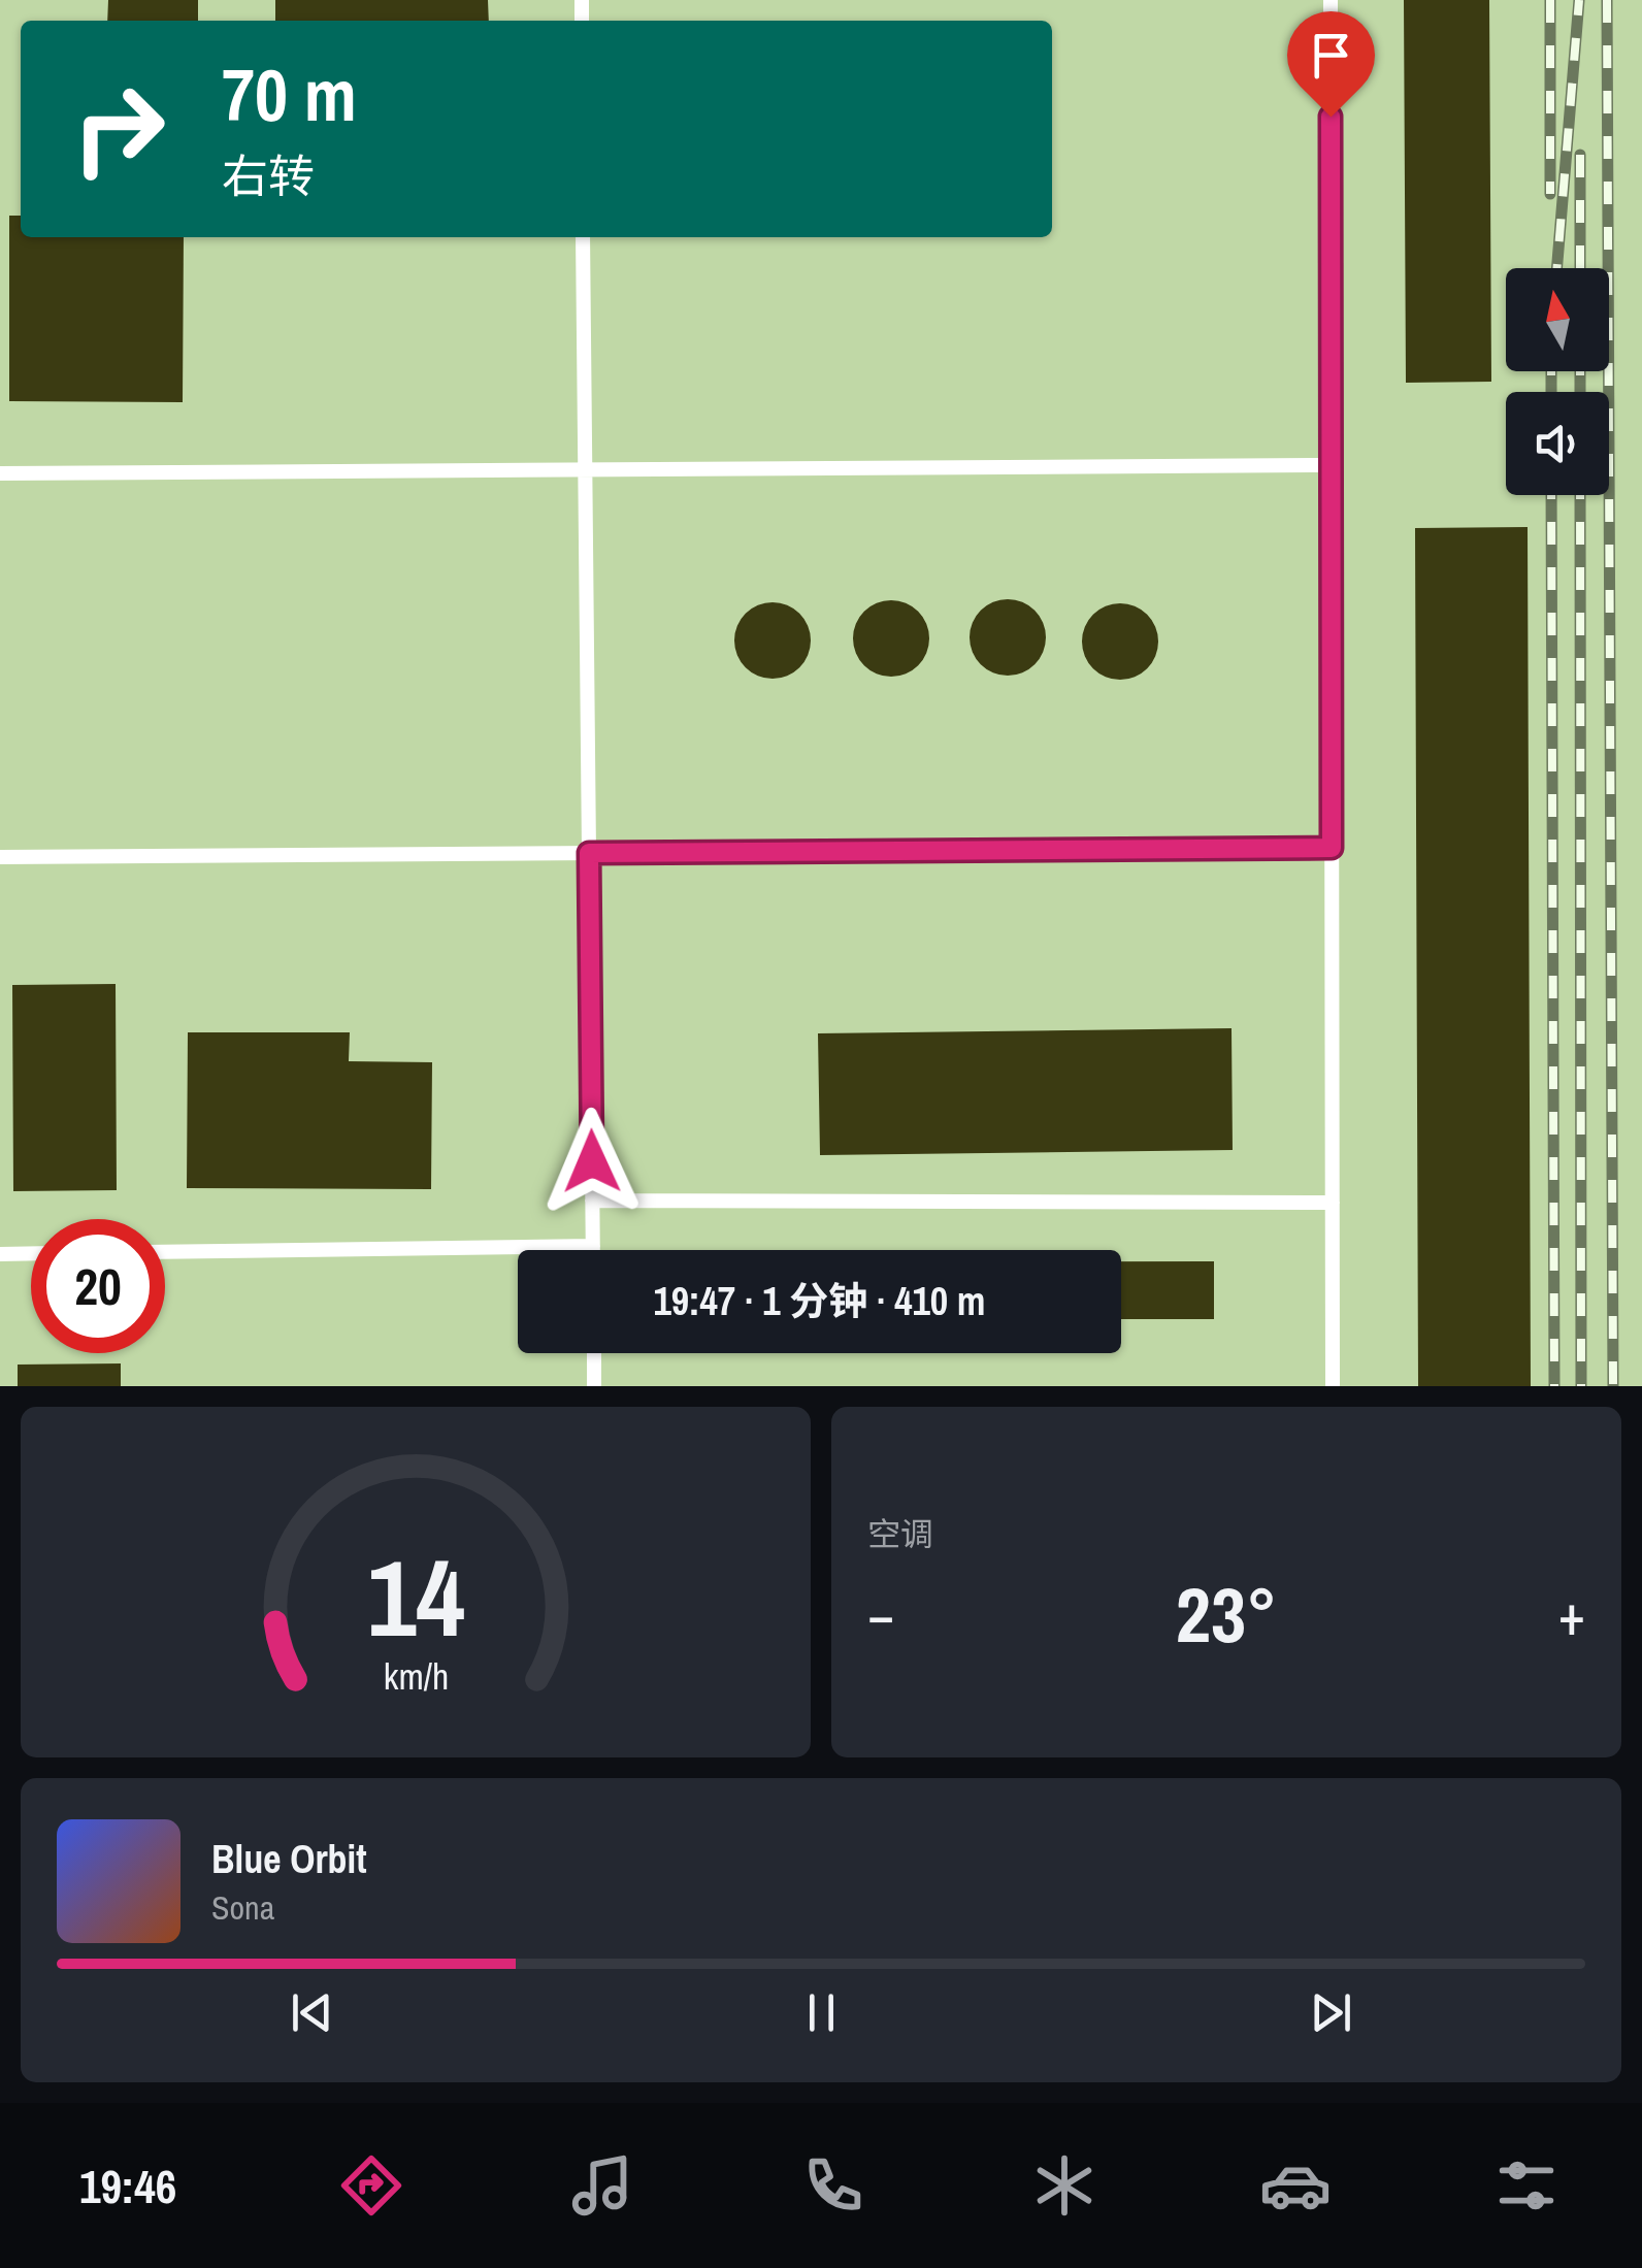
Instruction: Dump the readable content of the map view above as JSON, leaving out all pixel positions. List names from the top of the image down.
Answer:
{
  "north": "top",
  "page": {
    "turn": ["70 m", "右转"],
    "limit": "20",
    "trip": "19:47 · 1 分钟 · 410 m",
    "tile": "空调",
    "heat": ["−", "23°", "+"],
    "song": ["Blue Orbit", "Sona"],
    "tabs": "19:46",
    "gauge": ["14", "km/h"]
  }
}
